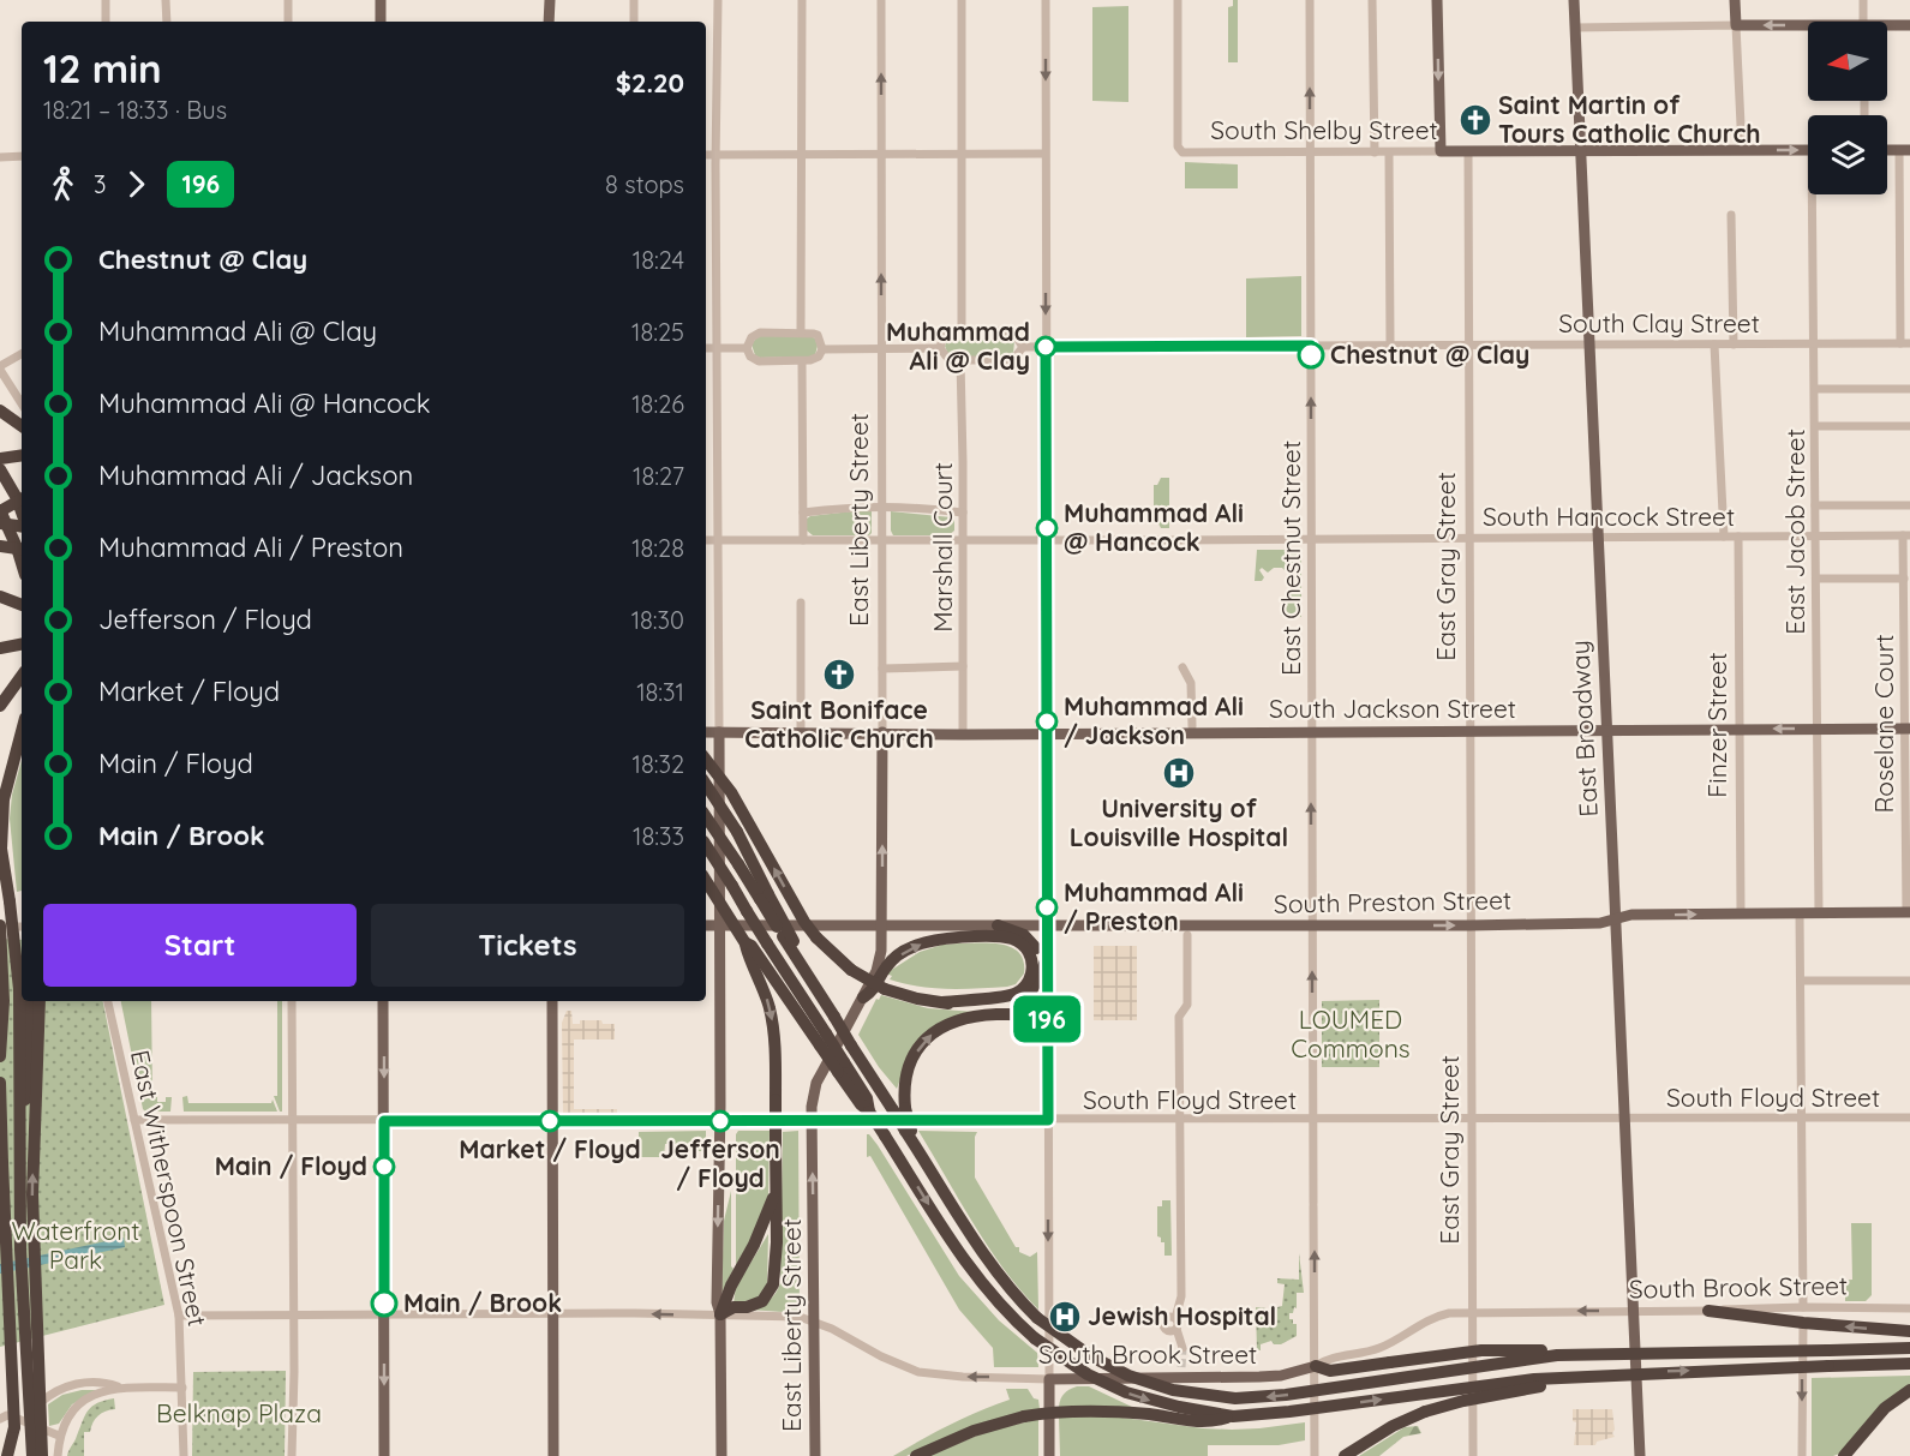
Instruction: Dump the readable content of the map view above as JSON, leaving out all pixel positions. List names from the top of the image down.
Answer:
{
  "streets": {
    "main road": [
      "South Shelby Street",
      "East Liberty Street",
      "South Jackson Street",
      "East Broadway",
      "South Preston Street",
      "South Brook Street"
    ],
    "street": [
      "South Clay Street",
      "South Hancock Street",
      "East Jacob Street",
      "Marshall Court",
      "East Chestnut Street",
      "East Gray Street",
      "Roselane Court",
      "Finzer Street",
      "South Floyd Street",
      "East Witherspoon Street"
    ]
  },
  "crossings": [
    ["South Shelby Street", "East Chestnut Street"],
    ["South Shelby Street", "East Gray Street"],
    ["South Shelby Street", "East Broadway"],
    ["South Clay Street", "East Jacob Street"],
    ["South Clay Street", "East Chestnut Street"],
    ["South Clay Street", "East Gray Street"],
    ["South Clay Street", "East Broadway"],
    ["South Hancock Street", "East Liberty Street"],
    ["South Hancock Street", "East Jacob Street"],
    ["South Hancock Street", "Marshall Court"],
    ["South Hancock Street", "East Chestnut Street"],
    ["South Hancock Street", "East Gray Street"],
    ["South Hancock Street", "Roselane Court"],
    ["South Hancock Street", "Finzer Street"],
    ["South Hancock Street", "East Broadway"],
    ["East Liberty Street", "South Jackson Street"],
    ["East Liberty Street", "South Preston Street"],
    ["East Liberty Street", "South Floyd Street"],
    ["East Liberty Street", "South Brook Street"],
    ["East Jacob Street", "South Jackson Street"],
    ["East Jacob Street", "South Preston Street"],
    ["Marshall Court", "South Jackson Street"],
    ["East Chestnut Street", "South Jackson Street"],
    ["East Chestnut Street", "South Preston Street"],
    ["East Chestnut Street", "South Floyd Street"],
    ["East Chestnut Street", "South Brook Street"],
    ["East Gray Street", "South Jackson Street"],
    ["East Gray Street", "South Preston Street"],
    ["East Gray Street", "South Floyd Street"],
    ["East Gray Street", "South Brook Street"],
    ["South Jackson Street", "Roselane Court"],
    ["South Jackson Street", "Finzer Street"],
    ["South Jackson Street", "East Broadway"],
    ["Roselane Court", "South Preston Street"],
    ["Finzer Street", "South Preston Street"],
    ["East Broadway", "South Preston Street"],
    ["East Broadway", "South Floyd Street"],
    ["East Broadway", "South Brook Street"],
    ["South Floyd Street", "East Witherspoon Street"],
    ["East Witherspoon Street", "South Brook Street"]
  ],
  "one_way": ["East Liberty Street", "East Chestnut Street"],
  "parks": ["LOUMED Commons", "Waterfront Park", "Belknap Plaza"],
  "places": {
    "church": ["Saint Martin of Tours Catholic Church", "Saint Boniface Catholic Church"],
    "other": [
      "Muhammad Ali @ Clay",
      "Chestnut @ Clay",
      "Muhammad Ali @ Hancock",
      "Muhammad Ali / Jackson",
      "Muhammad Ali / Preston",
      "Market / Floyd",
      "Jefferson / Floyd",
      "Main / Floyd",
      "Main / Brook"
    ],
    "hospital": ["University of Louisville Hospital", "Jewish Hospital"]
  },
  "lines": ["bus line 196"],
  "north": "left",
  "page": {
    "on_map": "196",
    "heading": ["12 min", "18:21 – 18:33 · Bus", "$2.20"],
    "legs": ["3", "196", "8 stops"],
    "list": [
      {
        "name": "Chestnut @ Clay",
        "value": "18:24"
      },
      {
        "name": "Muhammad Ali @ Clay",
        "value": "18:25"
      },
      {
        "name": "Muhammad Ali @ Hancock",
        "value": "18:26"
      },
      {
        "name": "Muhammad Ali / Jackson",
        "value": "18:27"
      },
      {
        "name": "Muhammad Ali / Preston",
        "value": "18:28"
      },
      {
        "name": "Jefferson / Floyd",
        "value": "18:30"
      },
      {
        "name": "Market / Floyd",
        "value": "18:31"
      },
      {
        "name": "Main / Floyd",
        "value": "18:32"
      },
      {
        "name": "Main / Brook",
        "value": "18:33"
      }
    ],
    "buttons": ["Start", "Tickets"]
  }
}
